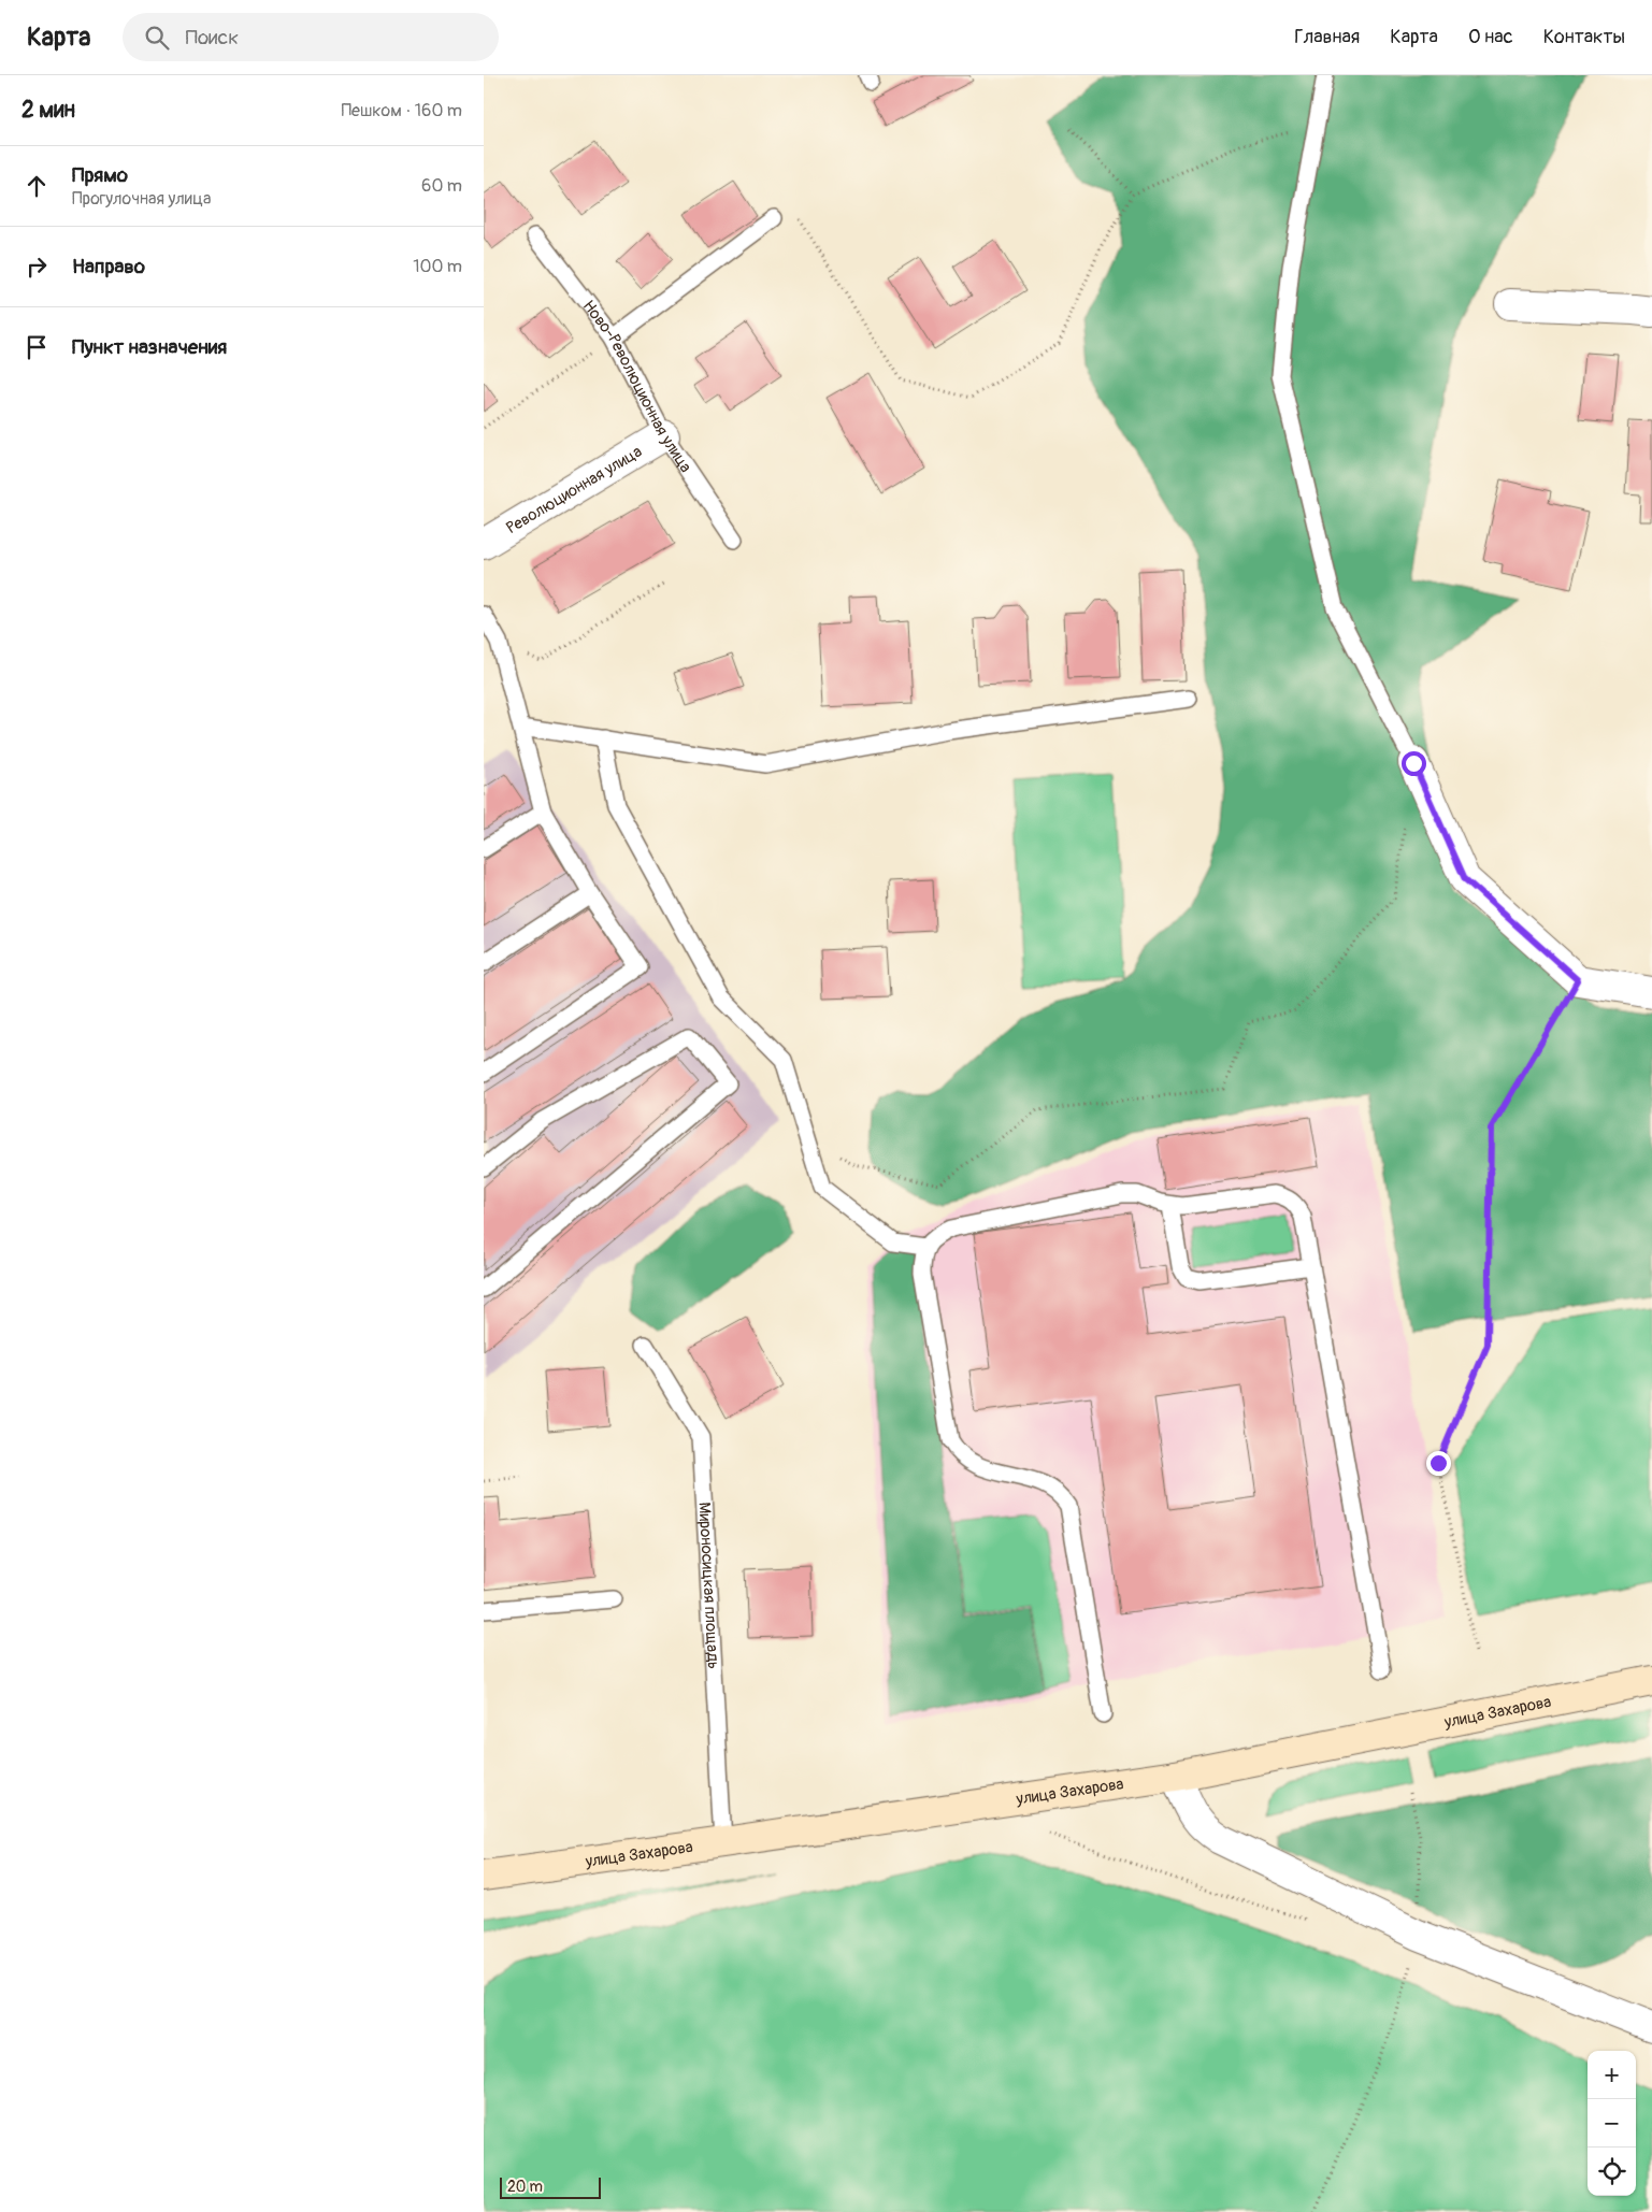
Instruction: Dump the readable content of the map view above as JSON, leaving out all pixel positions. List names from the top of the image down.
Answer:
{
  "streets": {
    "main road": ["улица Захарова"],
    "street": ["Революционная улица"],
    "lane": ["Ново-Революционная улица", "Мироносицкая площадь"]
  },
  "crossings": [
    ["Ново-Революционная улица", "Революционная улица"],
    ["Мироносицкая площадь", "улица Захарова"]
  ],
  "scale_bar": "20 m",
  "page": {
    "header": "Карта",
    "search": "Поиск",
    "nav": [
      "Главная",
      "Карта",
      "О нас",
      "Контакты"
    ],
    "heading": ["2 мин", "Пешком · 160 m"],
    "list": [
      ["Прямо", "Прогулочная улица", "60 m"],
      ["Направо", "100 m"],
      "Пункт назначения"
    ],
    "map_buttons": ["+", "−"],
    "scale": "20 m"
  }
}
